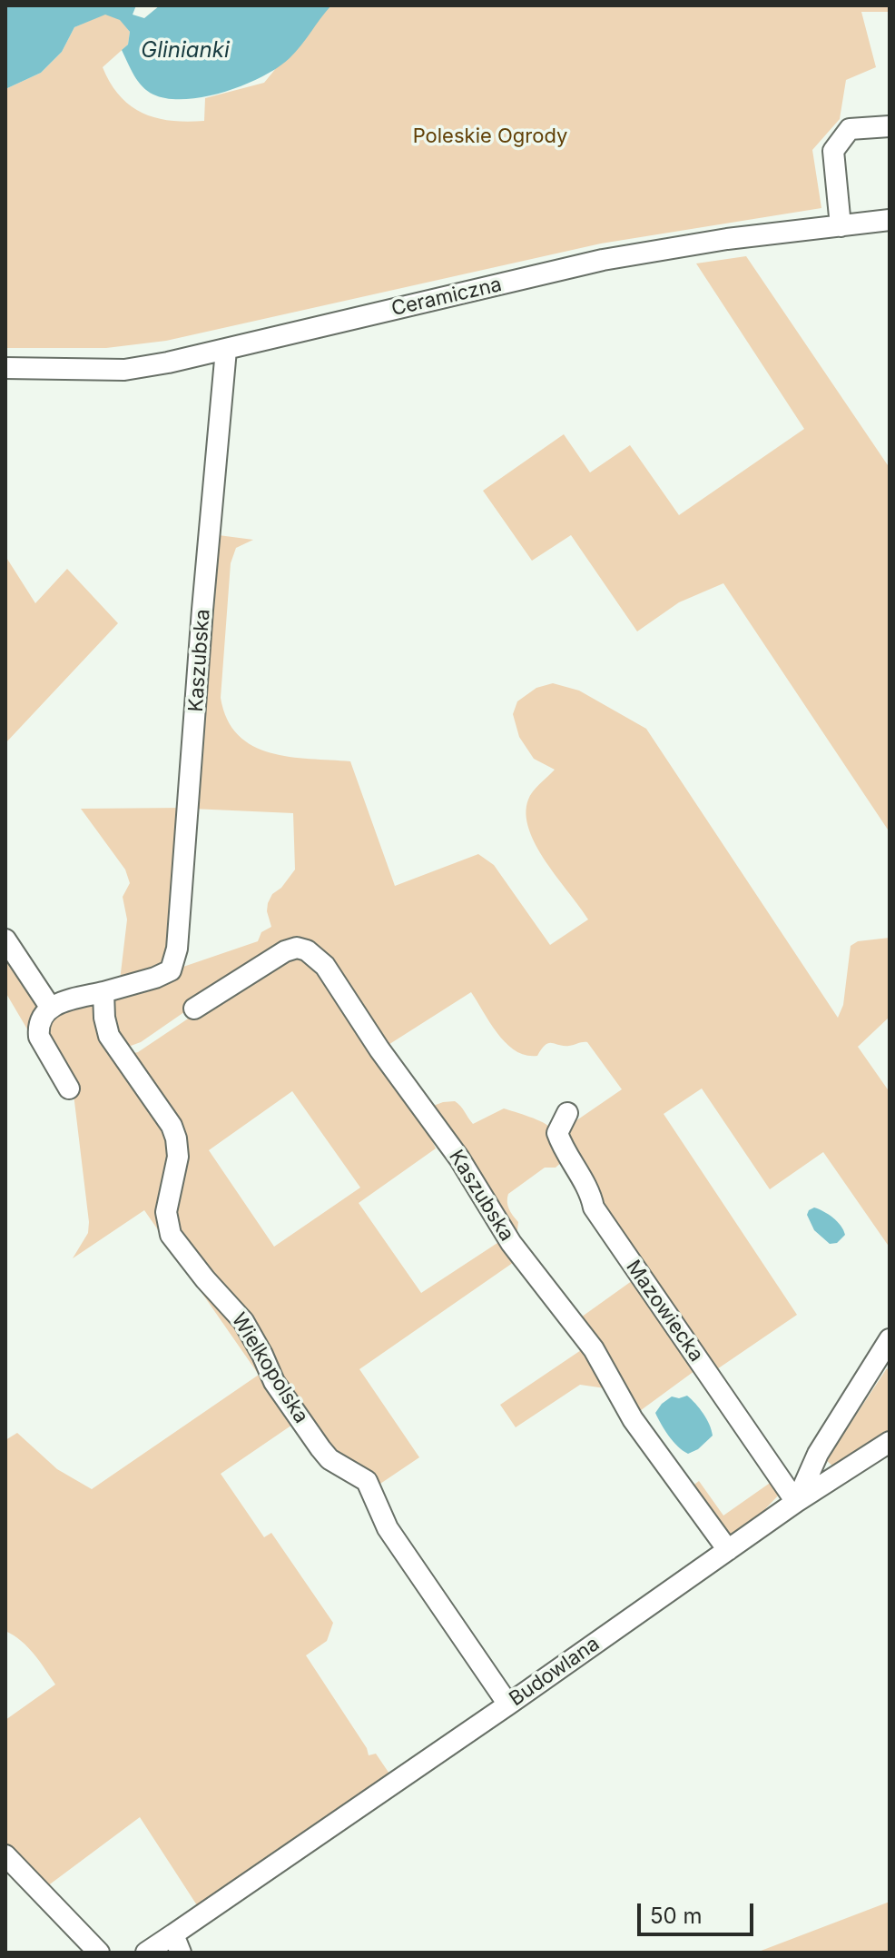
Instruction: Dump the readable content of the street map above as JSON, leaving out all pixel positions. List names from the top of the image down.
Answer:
{
  "streets": {
    "street": [
      "Ceramiczna",
      "Kaszubska",
      "Mazowiecka",
      "Wielkopolska",
      "Budowlana"
    ]
  },
  "crossings": [
    ["Ceramiczna", "Kaszubska"],
    ["Kaszubska", "Wielkopolska"],
    ["Kaszubska", "Budowlana"],
    ["Mazowiecka", "Budowlana"],
    ["Wielkopolska", "Budowlana"]
  ],
  "water": ["Glinianki"],
  "parks": ["Poleskie Ogrody"],
  "scale_bar": "50 m"
}
